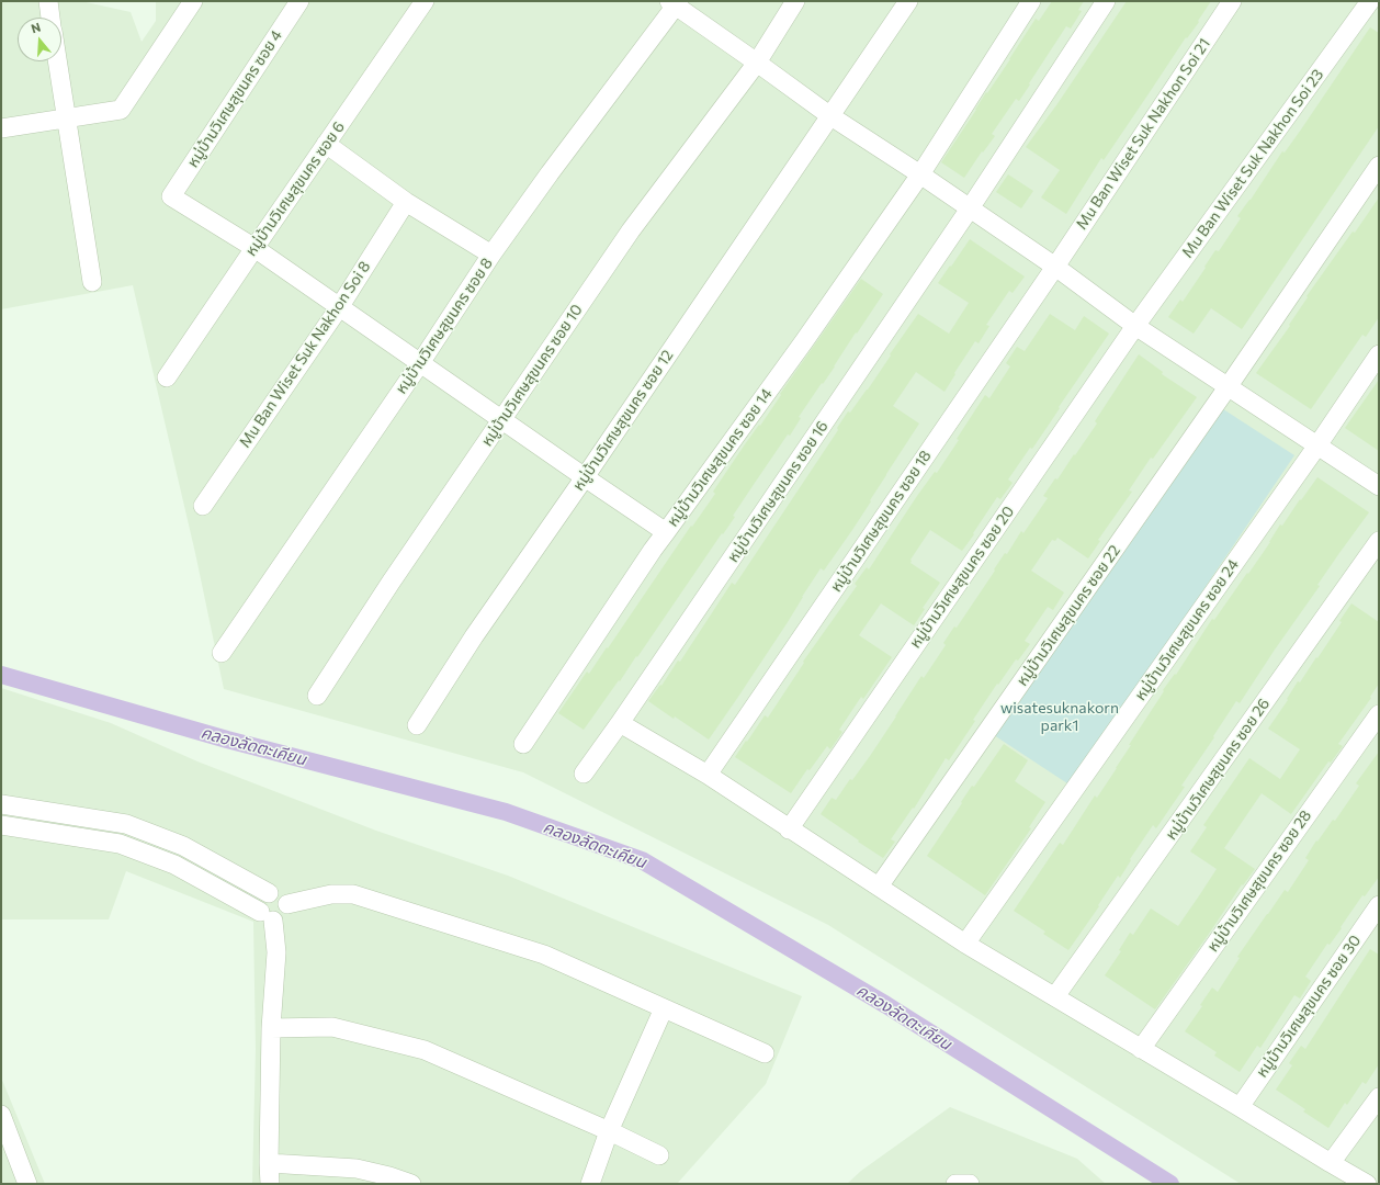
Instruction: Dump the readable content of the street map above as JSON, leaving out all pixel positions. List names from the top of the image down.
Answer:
{
  "streets": {
    "street": [
      "หมู่บ้านวิเศษสุขนคร ซอย 4",
      "Mu Ban Wiset Suk Nakhon Soi 21",
      "Mu Ban Wiset Suk Nakhon Soi 23",
      "หมู่บ้านวิเศษสุขนคร ซอย 6",
      "หมู่บ้านวิเศษสุขนคร ซอย 8",
      "Mu Ban Wiset Suk Nakhon Soi 8",
      "หมู่บ้านวิเศษสุขนคร ซอย 10",
      "หมู่บ้านวิเศษสุขนคร ซอย 12",
      "หมู่บ้านวิเศษสุขนคร ซอย 14",
      "หมู่บ้านวิเศษสุขนคร ซอย 16",
      "หมู่บ้านวิเศษสุขนคร ซอย 18",
      "หมู่บ้านวิเศษสุขนคร ซอย 20",
      "หมู่บ้านวิเศษสุขนคร ซอย 22",
      "หมู่บ้านวิเศษสุขนคร ซอย 24",
      "หมู่บ้านวิเศษสุขนคร ซอย 26",
      "หมู่บ้านวิเศษสุขนคร ซอย 28",
      "หมู่บ้านวิเศษสุขนคร ซอย 30"
    ]
  },
  "crossings": [
    ["หมู่บ้านวิเศษสุขนคร ซอย 4", "หมู่บ้านวิเศษสุขนคร ซอย 6"],
    ["Mu Ban Wiset Suk Nakhon Soi 21", "หมู่บ้านวิเศษสุขนคร ซอย 18"],
    ["Mu Ban Wiset Suk Nakhon Soi 23", "หมู่บ้านวิเศษสุขนคร ซอย 20"]
  ],
  "water": ["คลองลัดตะเคียน"],
  "parks": ["wisatesuknakorn park1"],
  "north": "top"
}
